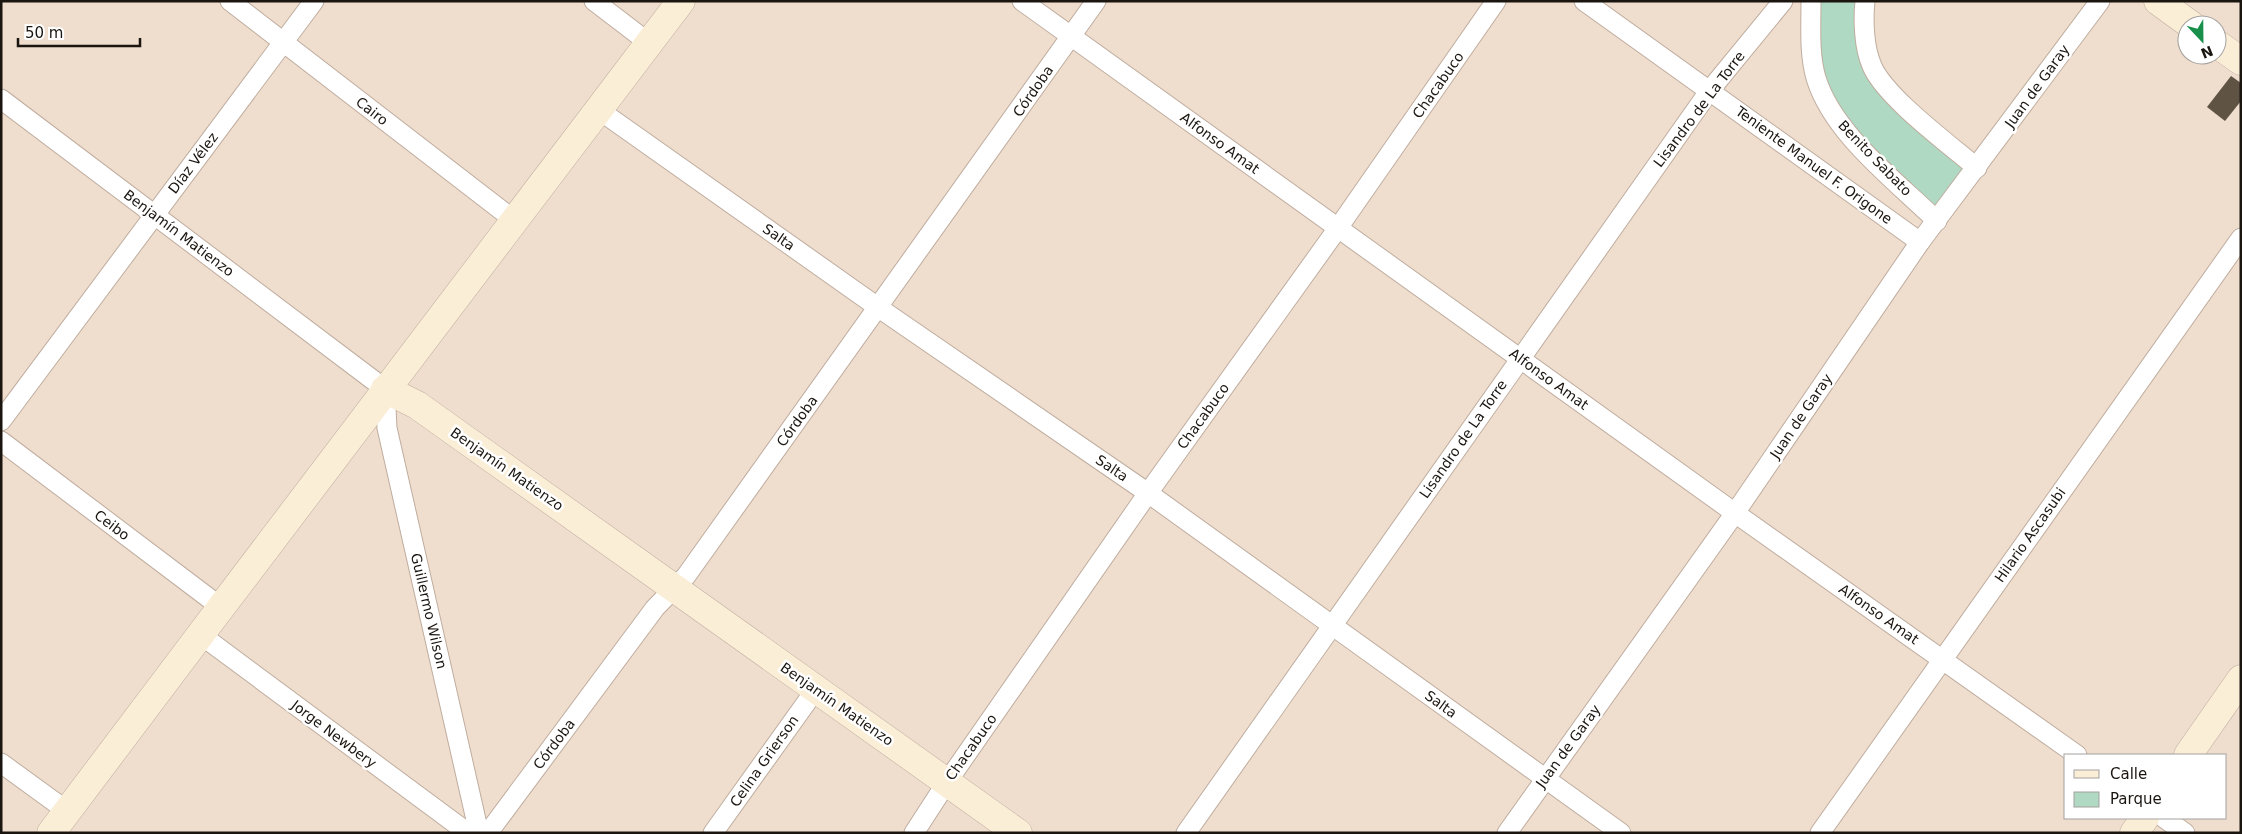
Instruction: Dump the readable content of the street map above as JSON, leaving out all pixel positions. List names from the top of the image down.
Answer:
{
  "streets": {
    "main road": ["Benjamín Matienzo"],
    "street": [
      "Chacabuco",
      "Juan de Garay",
      "Córdoba",
      "Lisandro de La Torre",
      "Cairo",
      "Alfonso Amat",
      "Benito Sabato",
      "Díaz Vélez",
      "Teniente Manuel F. Origone",
      "Salta",
      "Ceibo",
      "Hilario Ascasubi",
      "Guillermo Wilson",
      "Jorge Newbery",
      "Celina Grierson"
    ]
  },
  "crossings": [
    ["Chacabuco", "Alfonso Amat"],
    ["Chacabuco", "Benjamín Matienzo"],
    ["Chacabuco", "Salta"],
    ["Juan de Garay", "Alfonso Amat"],
    ["Juan de Garay", "Benito Sabato"],
    ["Juan de Garay", "Teniente Manuel F. Origone"],
    ["Juan de Garay", "Salta"],
    ["Córdoba", "Alfonso Amat"],
    ["Córdoba", "Benjamín Matienzo"],
    ["Córdoba", "Salta"],
    ["Lisandro de La Torre", "Alfonso Amat"],
    ["Lisandro de La Torre", "Teniente Manuel F. Origone"],
    ["Lisandro de La Torre", "Salta"],
    ["Cairo", "Díaz Vélez"],
    ["Alfonso Amat", "Hilario Ascasubi"],
    ["Díaz Vélez", "Benjamín Matienzo"],
    ["Benjamín Matienzo", "Guillermo Wilson"],
    ["Benjamín Matienzo", "Celina Grierson"]
  ],
  "legend": ["Calle", "Parque"],
  "scale_bar": "50 m",
  "north": "bottom"
}
